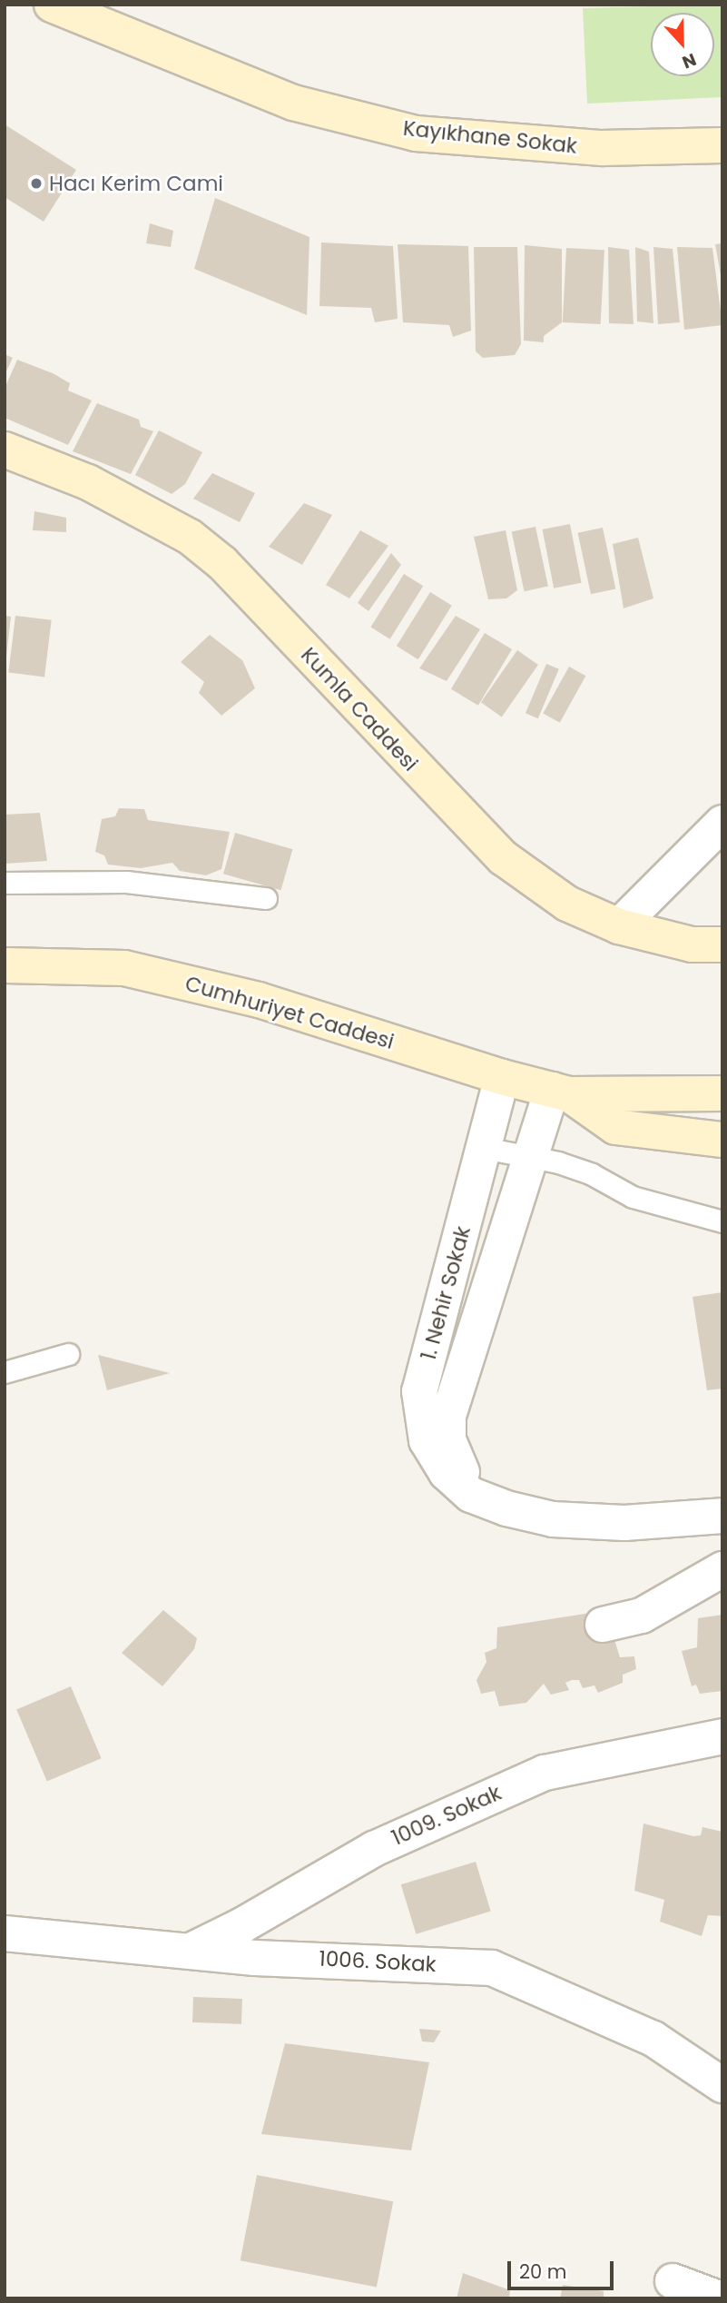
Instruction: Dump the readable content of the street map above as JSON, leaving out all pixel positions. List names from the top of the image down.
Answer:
{
  "streets": {
    "street": [
      "Kayıkhane Sokak",
      "Kumla Caddesi",
      "Cumhuriyet Caddesi",
      "1. Nehir Sokak",
      "1009. Sokak",
      "1006. Sokak"
    ]
  },
  "crossings": [
    ["Cumhuriyet Caddesi", "1. Nehir Sokak"],
    ["1009. Sokak", "1006. Sokak"]
  ],
  "places": ["Hacı Kerim Cami"],
  "scale_bar": "20 m",
  "north": "bottom"
}
